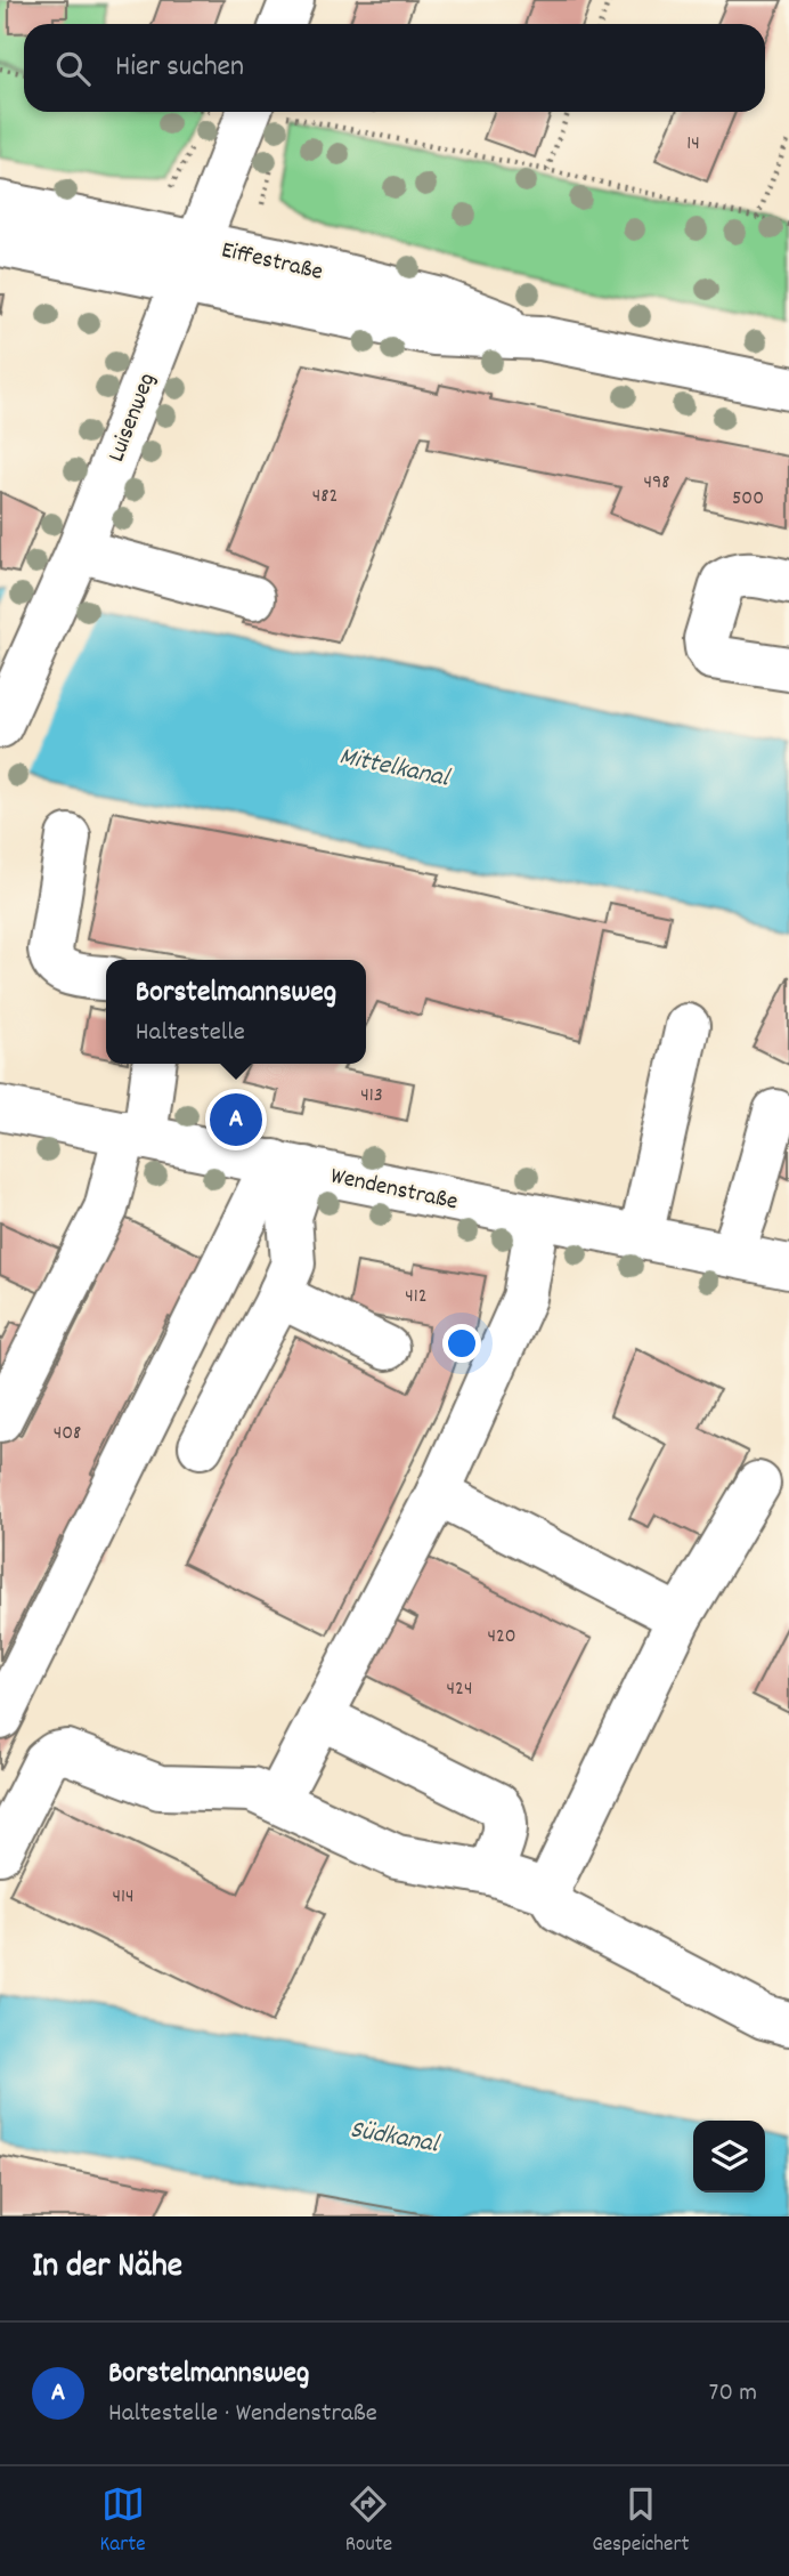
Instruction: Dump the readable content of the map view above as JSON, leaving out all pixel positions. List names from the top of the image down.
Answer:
{
  "streets": {
    "street": ["Eiffestraße", "Luisenweg", "Wendenstraße"]
  },
  "crossings": [
    ["Eiffestraße", "Luisenweg"]
  ],
  "water": ["Mittelkanal", "Südkanal"],
  "house_numbers": [
    "14",
    "498",
    "482",
    "500",
    "413",
    "412",
    "408",
    "420",
    "424",
    "414"
  ],
  "page": {
    "search": "Hier suchen",
    "popup": ["Borstelmannsweg", "Haltestelle"],
    "pins": "A",
    "heading": "In der Nähe",
    "list": [
      {
        "mark": "A",
        "name": "Borstelmannsweg",
        "note": "Haltestelle · Wendenstraße",
        "value": "70 m"
      }
    ],
    "nav": ["Karte", "Route", "Gespeichert"]
  }
}
